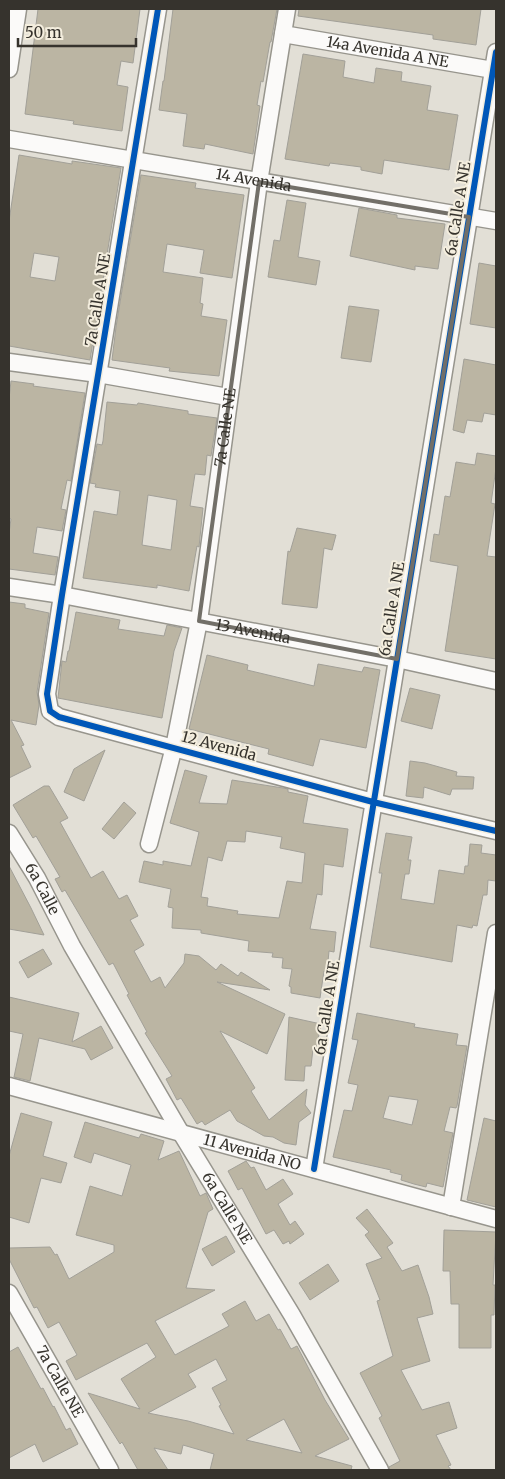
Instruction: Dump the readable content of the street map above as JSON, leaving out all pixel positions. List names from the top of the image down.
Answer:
{
  "streets": {
    "street": [
      "14a Avenida A NE",
      "14 Avenida",
      "6a Calle A NE",
      "7a Calle A NE",
      "7a Calle NE",
      "13 Avenida",
      "12 Avenida",
      "6a Calle",
      "11 Avenida NO",
      "6a Calle NE"
    ]
  },
  "crossings": [
    ["14a Avenida A NE", "6a Calle A NE"],
    ["14a Avenida A NE", "7a Calle NE"],
    ["14 Avenida", "6a Calle A NE"],
    ["14 Avenida", "7a Calle A NE"],
    ["14 Avenida", "7a Calle NE"],
    ["6a Calle A NE", "13 Avenida"],
    ["6a Calle A NE", "12 Avenida"],
    ["6a Calle A NE", "11 Avenida NO"],
    ["7a Calle A NE", "13 Avenida"],
    ["7a Calle A NE", "12 Avenida"],
    ["7a Calle NE", "13 Avenida"],
    ["7a Calle NE", "12 Avenida"],
    ["13 Avenida", "12 Avenida"],
    ["6a Calle", "6a Calle NE"],
    ["11 Avenida NO", "6a Calle NE"]
  ],
  "scale_bar": "50 m"
}
